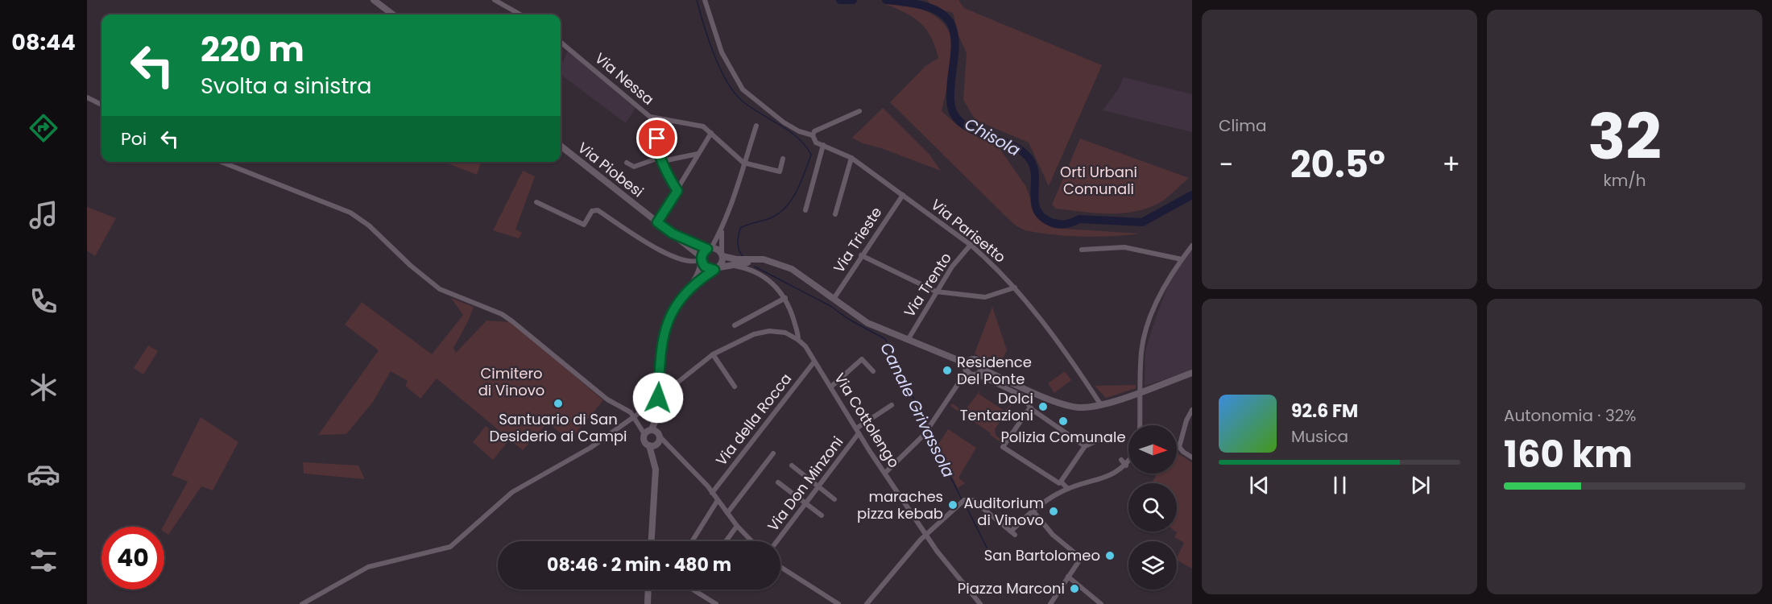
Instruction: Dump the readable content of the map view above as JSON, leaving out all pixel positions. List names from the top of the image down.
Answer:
{
  "streets": {
    "street": [
      "Via Nessa",
      "Via Piobesi",
      "Via Parisetto",
      "Via Trieste",
      "Via Trento",
      "Via della Rocca",
      "Via Cottolengo",
      "Via Don Minzoni"
    ]
  },
  "crossings": [
    ["Via Parisetto", "Via Trieste"],
    ["Via Parisetto", "Via Trento"],
    ["Via della Rocca", "Via Cottolengo"],
    ["Via Cottolengo", "Via Don Minzoni"]
  ],
  "water": ["Chisola", "Canale Grivassola"],
  "parks": ["Orti Urbani Comunali", "Cimitero di Vinovo"],
  "places": [
    "Residence Del Ponte",
    "Santuario di San Desiderio ai Campi",
    "Dolci Tentazioni",
    "Polizia Comunale",
    "maraches pizza kebab",
    "Auditorium di Vinovo",
    "San Bartolomeo",
    "Piazza Marconi"
  ],
  "north": "right",
  "page": {
    "tabs": "08:44",
    "tile": [
      "Clima",
      ["32", "km/h"],
      ["Autonomia · 32%", "160 km"]
    ],
    "turn": ["220 m", "Svolta a sinistra"],
    "then": "Poi",
    "heat": ["−", "20.5°", "+"],
    "song": ["92.6 FM", "Musica"],
    "limit": "40",
    "trip": "08:46 · 2 min · 480 m"
  }
}
